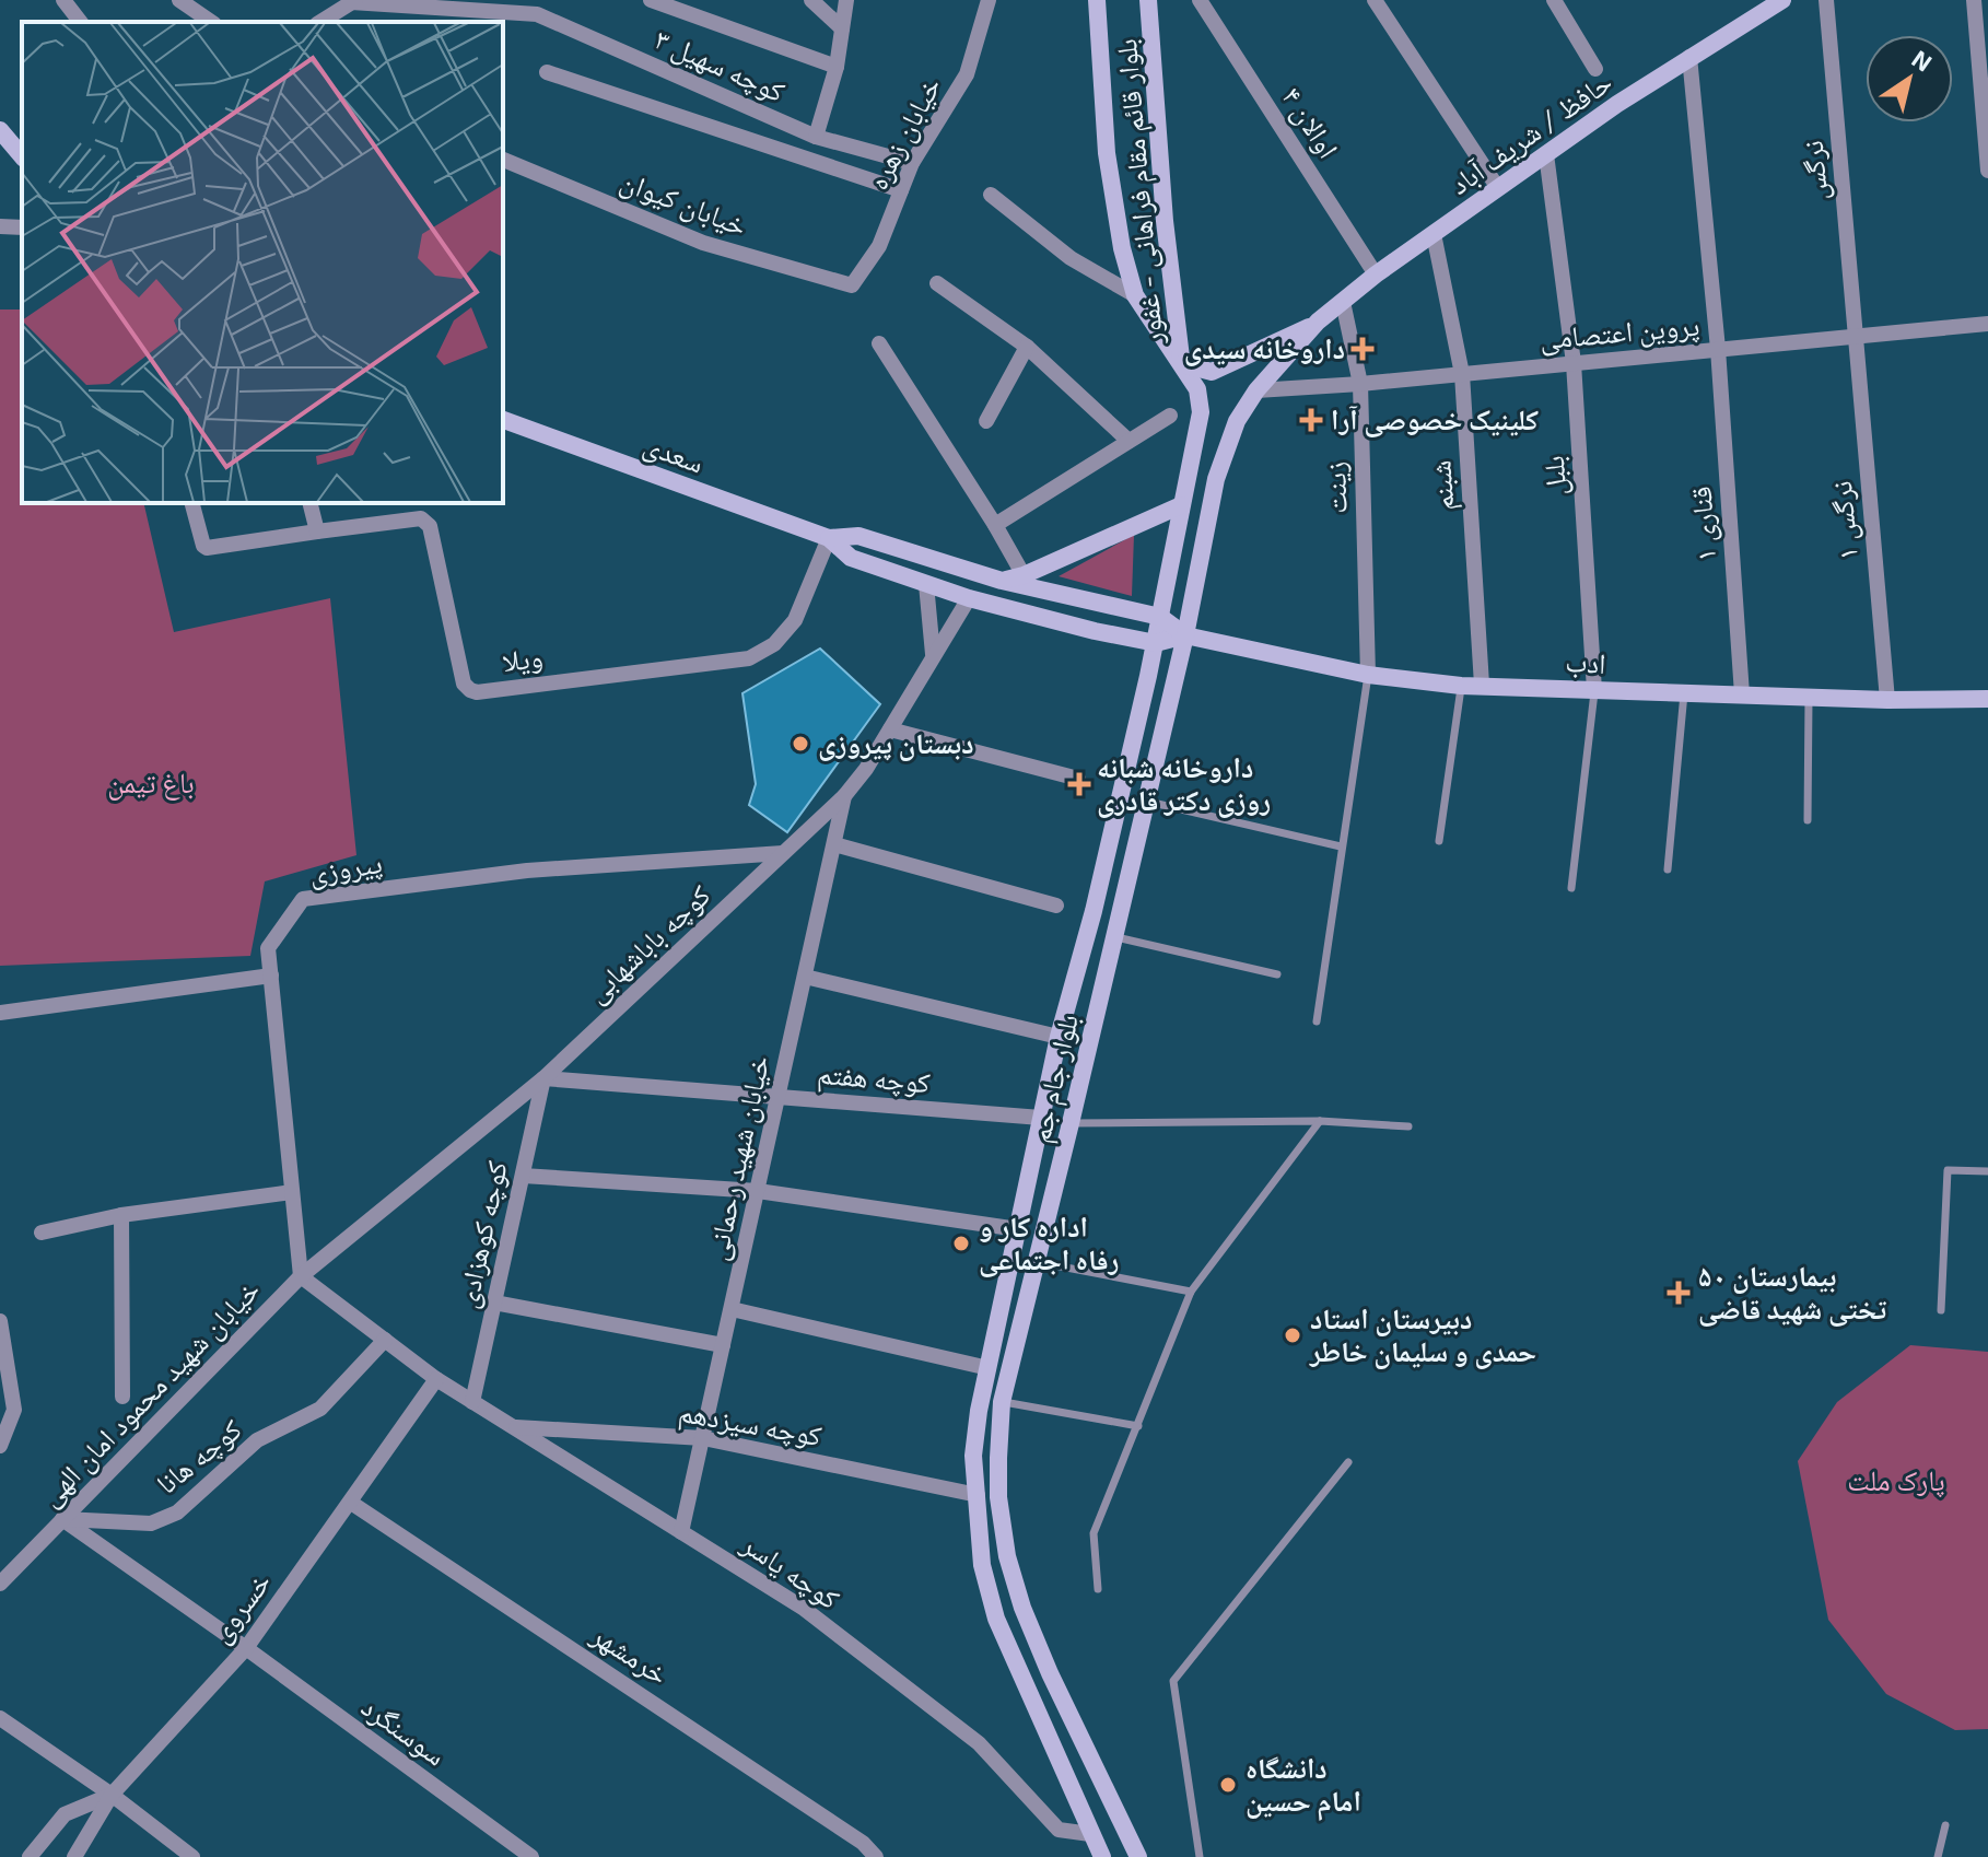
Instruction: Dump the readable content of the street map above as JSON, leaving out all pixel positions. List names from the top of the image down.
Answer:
{
  "streets": {
    "main road": [
      "حافظ / شریف آباد",
      "بلوار قائم مقام فراهانی - غفور",
      "سعدی",
      "ادب",
      "بلوار جام جم"
    ],
    "street": [
      "کوچه سهیل ۳",
      "اوالان ۴",
      "خیابان زهره",
      "نرگس",
      "خیابان کیوان",
      "پروین اعتصامی",
      "بلبل",
      "شبنم",
      "زینت",
      "نرگس ۱",
      "قناری ۱",
      "ویلا",
      "پیروزی",
      "کوچه باباشهابی",
      "کوچه هفتم",
      "خیابان شهید رحمانی",
      "کوچه کوهزادی",
      "خیابان شهید محمود امان الهی",
      "کوچه سیزدهم",
      "کوچه هانا",
      "کوچه یاسر",
      "خسروی",
      "خرمشهر",
      "سوسنگرد"
    ]
  },
  "crossings": [
    ["کوچه سهیل ۳", "خیابان زهره"],
    ["اوالان ۴", "حافظ / شریف آباد"],
    ["خیابان زهره", "خیابان کیوان"],
    ["حافظ / شریف آباد", "بلبل"],
    ["حافظ / شریف آباد", "شبنم"],
    ["حافظ / شریف آباد", "زینت"],
    ["حافظ / شریف آباد", "قناری ۱"],
    ["حافظ / شریف آباد", "بلوار جام جم"],
    ["نرگس", "پروین اعتصامی"],
    ["نرگس", "نرگس ۱"],
    ["بلوار قائم مقام فراهانی - غفور", "بلوار جام جم"],
    ["پروین اعتصامی", "بلبل"],
    ["پروین اعتصامی", "شبنم"],
    ["پروین اعتصامی", "زینت"],
    ["پروین اعتصامی", "نرگس ۱"],
    ["پروین اعتصامی", "قناری ۱"],
    ["پروین اعتصامی", "بلوار جام جم"],
    ["سعدی", "ویلا"],
    ["سعدی", "کوچه باباشهابی"],
    ["سعدی", "بلوار جام جم"],
    ["بلبل", "ادب"],
    ["شبنم", "ادب"],
    ["زینت", "ادب"],
    ["نرگس ۱", "ادب"],
    ["قناری ۱", "ادب"],
    ["ادب", "بلوار جام جم"],
    ["پیروزی", "کوچه باباشهابی"],
    ["پیروزی", "خیابان شهید محمود امان الهی"],
    ["پیروزی", "کوچه یاسر"],
    ["کوچه باباشهابی", "کوچه هفتم"],
    ["کوچه باباشهابی", "خیابان شهید رحمانی"],
    ["کوچه باباشهابی", "کوچه کوهزادی"],
    ["کوچه باباشهابی", "خیابان شهید محمود امان الهی"],
    ["کوچه باباشهابی", "کوچه یاسر"],
    ["کوچه هفتم", "بلوار جام جم"],
    ["کوچه هفتم", "خیابان شهید رحمانی"],
    ["کوچه هفتم", "کوچه کوهزادی"],
    ["بلوار جام جم", "کوچه سیزدهم"],
    ["بلوار جام جم", "کوچه یاسر"],
    ["خیابان شهید رحمانی", "کوچه سیزدهم"],
    ["خیابان شهید رحمانی", "کوچه یاسر"],
    ["کوچه کوهزادی", "کوچه یاسر"],
    ["خیابان شهید محمود امان الهی", "کوچه هانا"],
    ["خیابان شهید محمود امان الهی", "کوچه یاسر"],
    ["خیابان شهید محمود امان الهی", "سوسنگرد"],
    ["کوچه سیزدهم", "کوچه یاسر"],
    ["کوچه هانا", "کوچه یاسر"],
    ["کوچه هانا", "سوسنگرد"],
    ["کوچه یاسر", "خسروی"],
    ["خسروی", "خرمشهر"],
    ["خسروی", "سوسنگرد"]
  ],
  "parks": ["باغ تیمن", "پارک ملت"],
  "places": {
    "health": [
      "داروخانه سیدی",
      "کلینیک خصوصی آرا",
      "داروخانه شبانه روزی دکتر قادری",
      "بیمارستان ۵۰ تختی شهید قاضی"
    ],
    "other": [
      "دبستان پیروزی",
      "اداره کار و رفاه اجتماعی",
      "دبیرستان استاد حمدی و سلیمان خاطر",
      "دانشگاه امام حسین"
    ]
  },
  "north": "top right"
}
